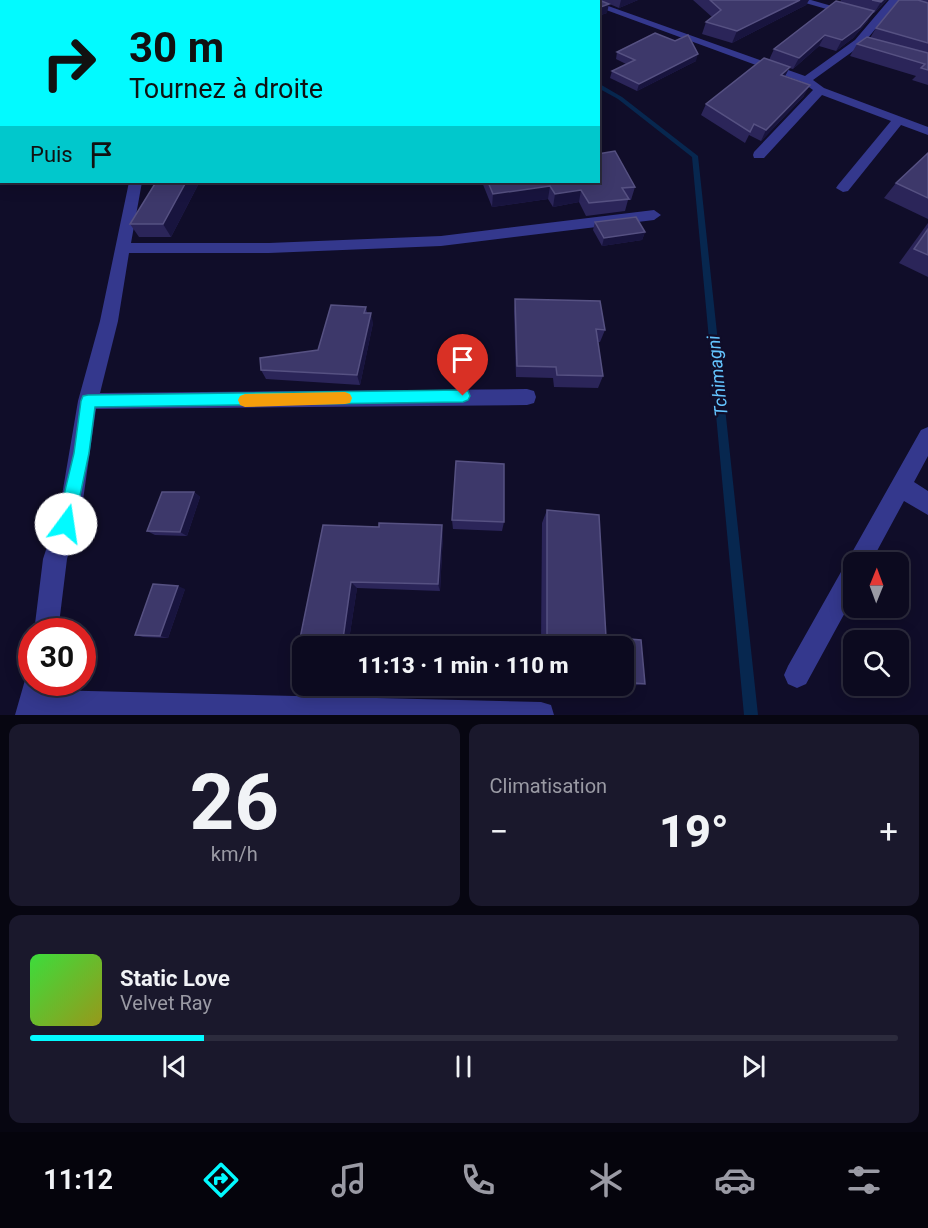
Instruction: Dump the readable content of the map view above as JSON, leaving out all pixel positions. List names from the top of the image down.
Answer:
{
  "water": ["Tchimagni"],
  "north": "top",
  "page": {
    "turn": ["30 m", "Tournez à droite"],
    "then": "Puis",
    "limit": "30",
    "trip": "11:13 · 1 min · 110 m",
    "tile": [
      ["26", "km/h"],
      "Climatisation"
    ],
    "heat": ["−", "19°", "+"],
    "song": ["Static Love", "Velvet Ray"],
    "tabs": "11:12"
  }
}
